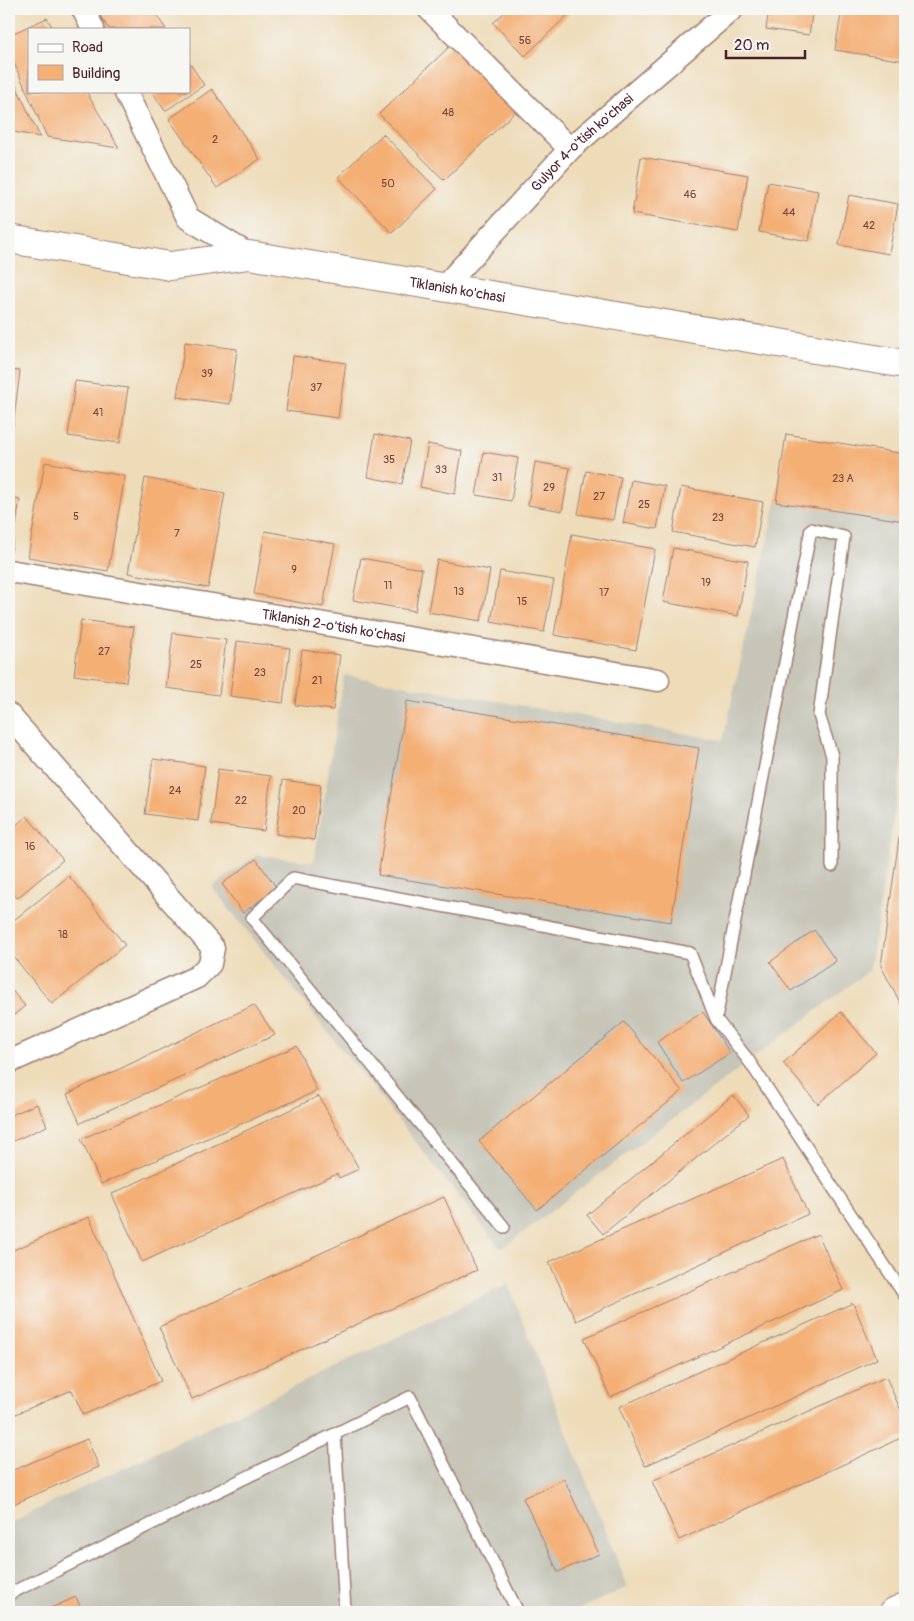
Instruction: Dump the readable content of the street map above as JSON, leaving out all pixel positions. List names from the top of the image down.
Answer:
{
  "streets": {
    "street": ["Gulyor 4-o'tish ko'chasi", "Tiklanish ko'chasi", "Tiklanish 2-o'tish ko'chasi"]
  },
  "crossings": [
    ["Gulyor 4-o'tish ko'chasi", "Tiklanish ko'chasi"]
  ],
  "house_numbers": [
    "56",
    "48",
    "2",
    "50",
    "46",
    "44",
    "42",
    "39",
    "37",
    "41",
    "35",
    "33",
    "31",
    "23 A",
    "29",
    "27",
    "25",
    "5",
    "23",
    "7",
    "9",
    "19",
    "11",
    "13",
    "17",
    "15",
    "27",
    "25",
    "23",
    "21",
    "24",
    "22",
    "20",
    "16",
    "18"
  ],
  "legend": ["Road", "Building"],
  "scale_bar": "20 m"
}
